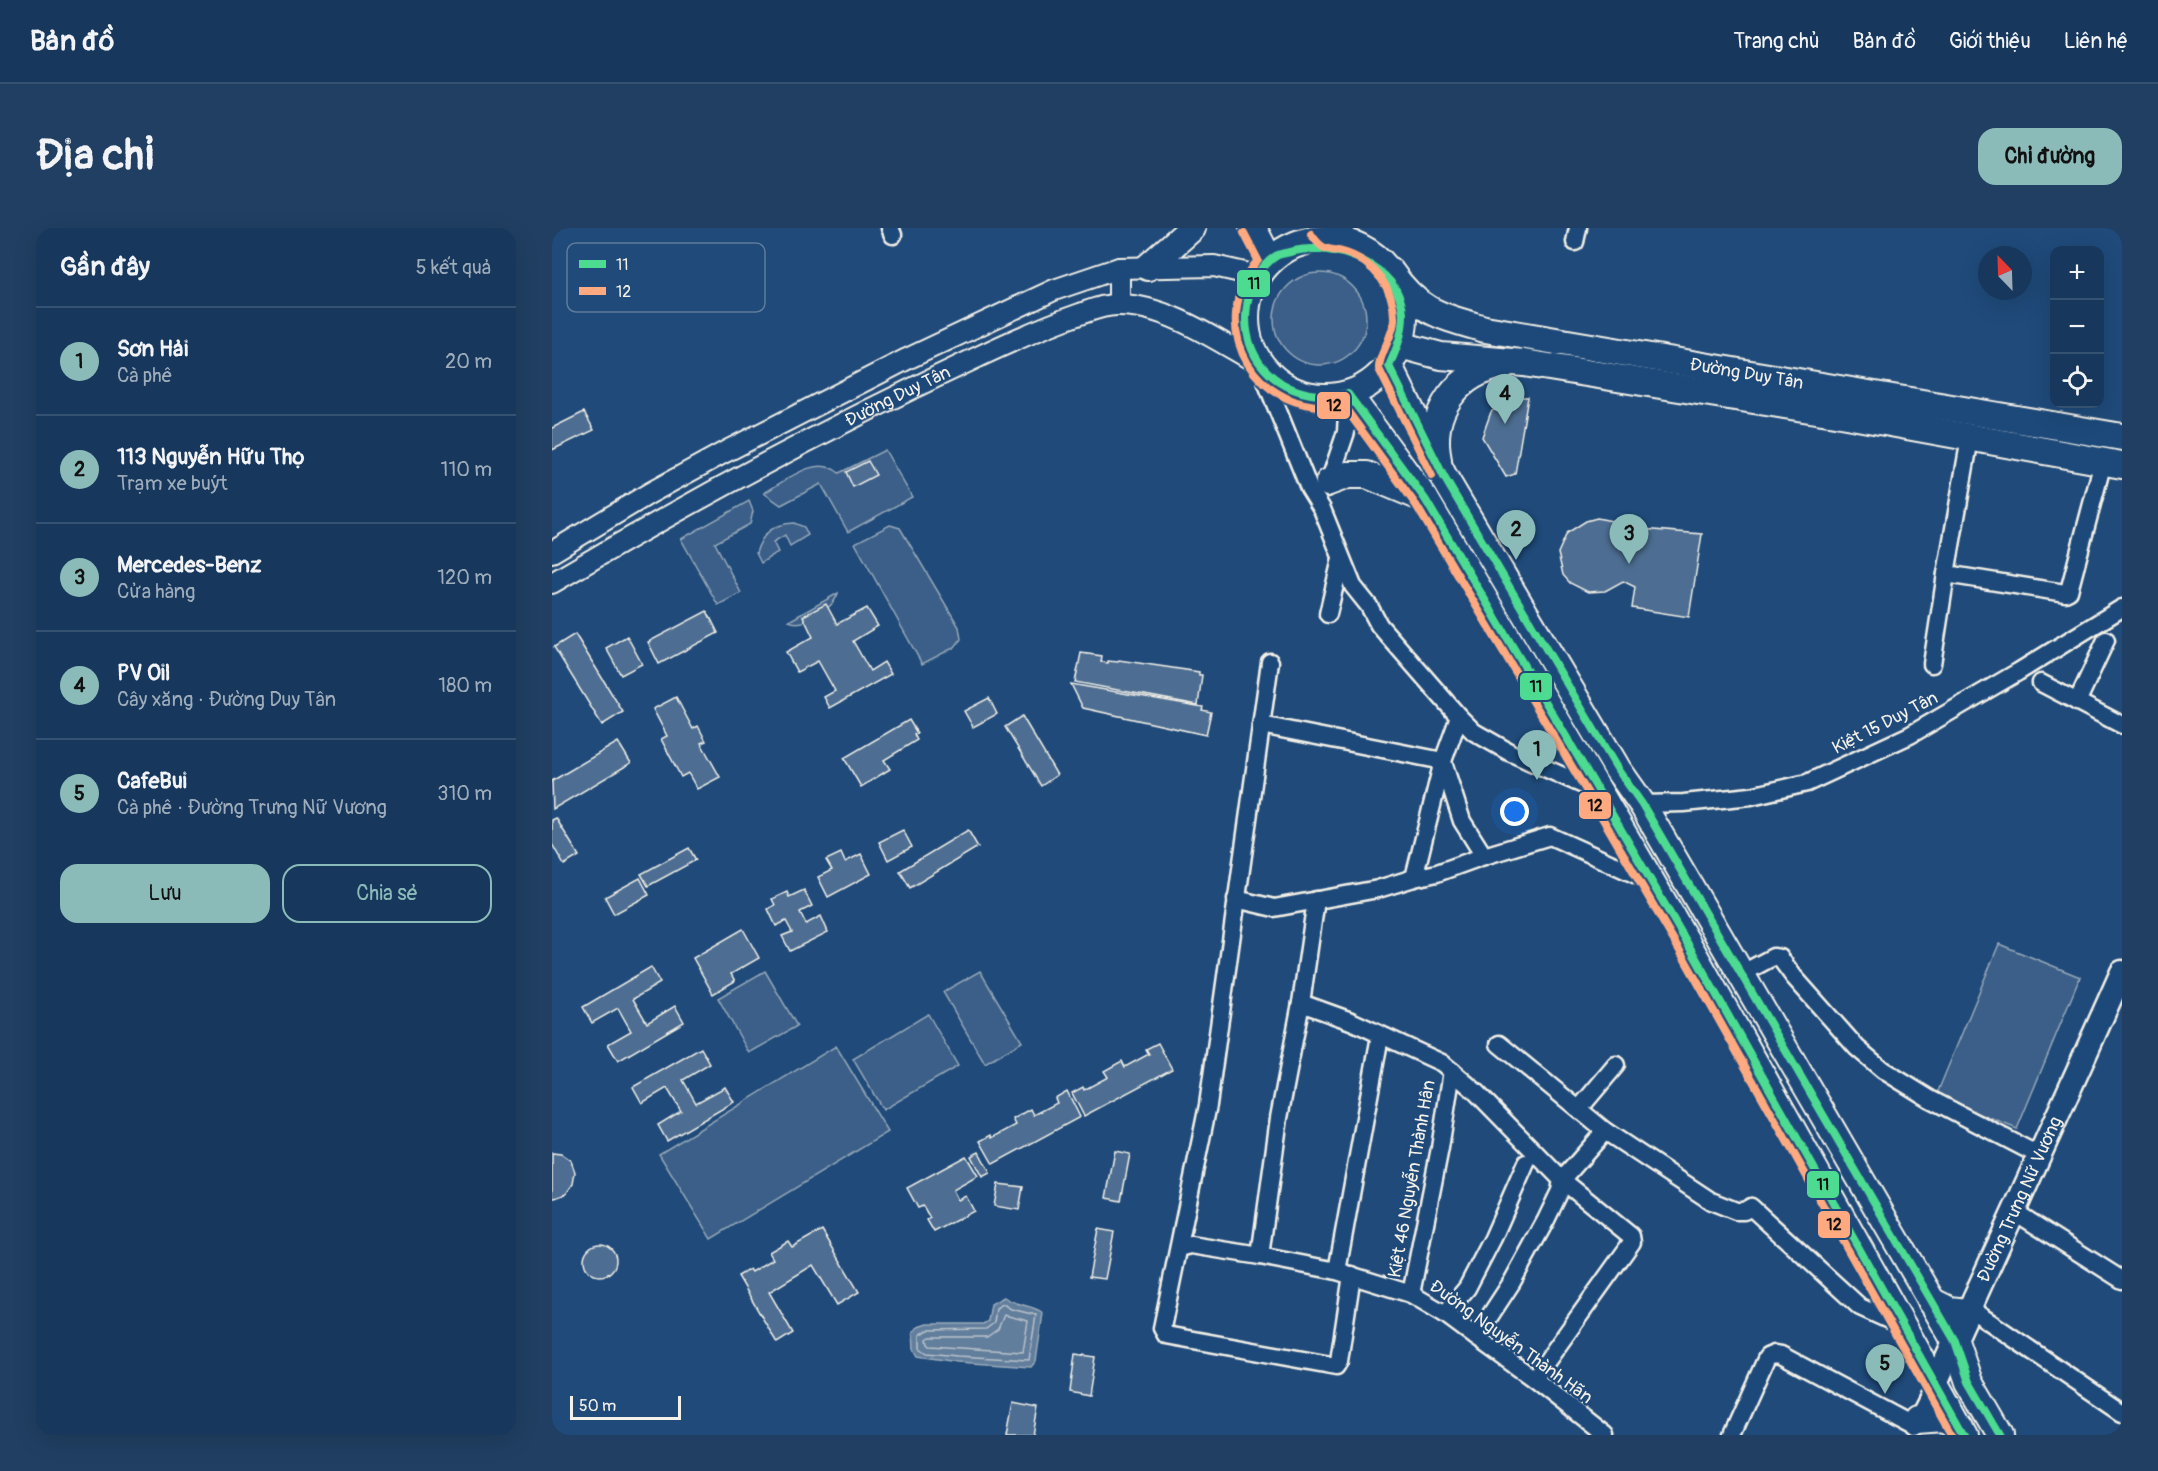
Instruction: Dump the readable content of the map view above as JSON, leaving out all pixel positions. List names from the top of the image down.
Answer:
{
  "streets": {
    "main road": ["Đường Duy Tân", "Đường Trưng Nữ Vương"],
    "street": ["Kiệt 15 Duy Tân", "Kiệt 46 Nguyễn Thành Hân", "Đường Nguyễn Thành Hãn"]
  },
  "crossings": [
    ["Kiệt 46 Nguyễn Thành Hân", "Đường Nguyễn Thành Hãn"]
  ],
  "lines": ["transit line 12", "transit line 11"],
  "legend": ["11", "12"],
  "scale_bar": "50 m",
  "north": "top left",
  "page": {
    "header": "Bản đồ",
    "nav": [
      "Trang chủ",
      "Bản đồ",
      "Giới thiệu",
      "Liên hệ"
    ],
    "buttons": [
      "Chỉ đường",
      ["Lưu", "Chia sẻ"]
    ],
    "title": "Địa chỉ",
    "heading": ["Gần đây", "5 kết quả"],
    "map_buttons": ["+", "−"],
    "list": [
      {
        "mark": "1",
        "name": "Sơn Hải",
        "note": "Cà phê",
        "value": "20 m"
      },
      {
        "mark": "2",
        "name": "113 Nguyễn Hữu Thọ",
        "note": "Trạm xe buýt",
        "value": "110 m"
      },
      {
        "mark": "3",
        "name": "Mercedes-Benz",
        "note": "Cửa hàng",
        "value": "120 m"
      },
      {
        "mark": "4",
        "name": "PV Oil",
        "note": "Cây xăng · Đường Duy Tân",
        "value": "180 m"
      },
      {
        "mark": "5",
        "name": "CafeBui",
        "note": "Cà phê · Đường Trưng Nữ Vương",
        "value": "310 m"
      }
    ],
    "pins": [
      "4",
      "2",
      "3",
      "1",
      "5"
    ],
    "scale": "50 m"
  }
}
